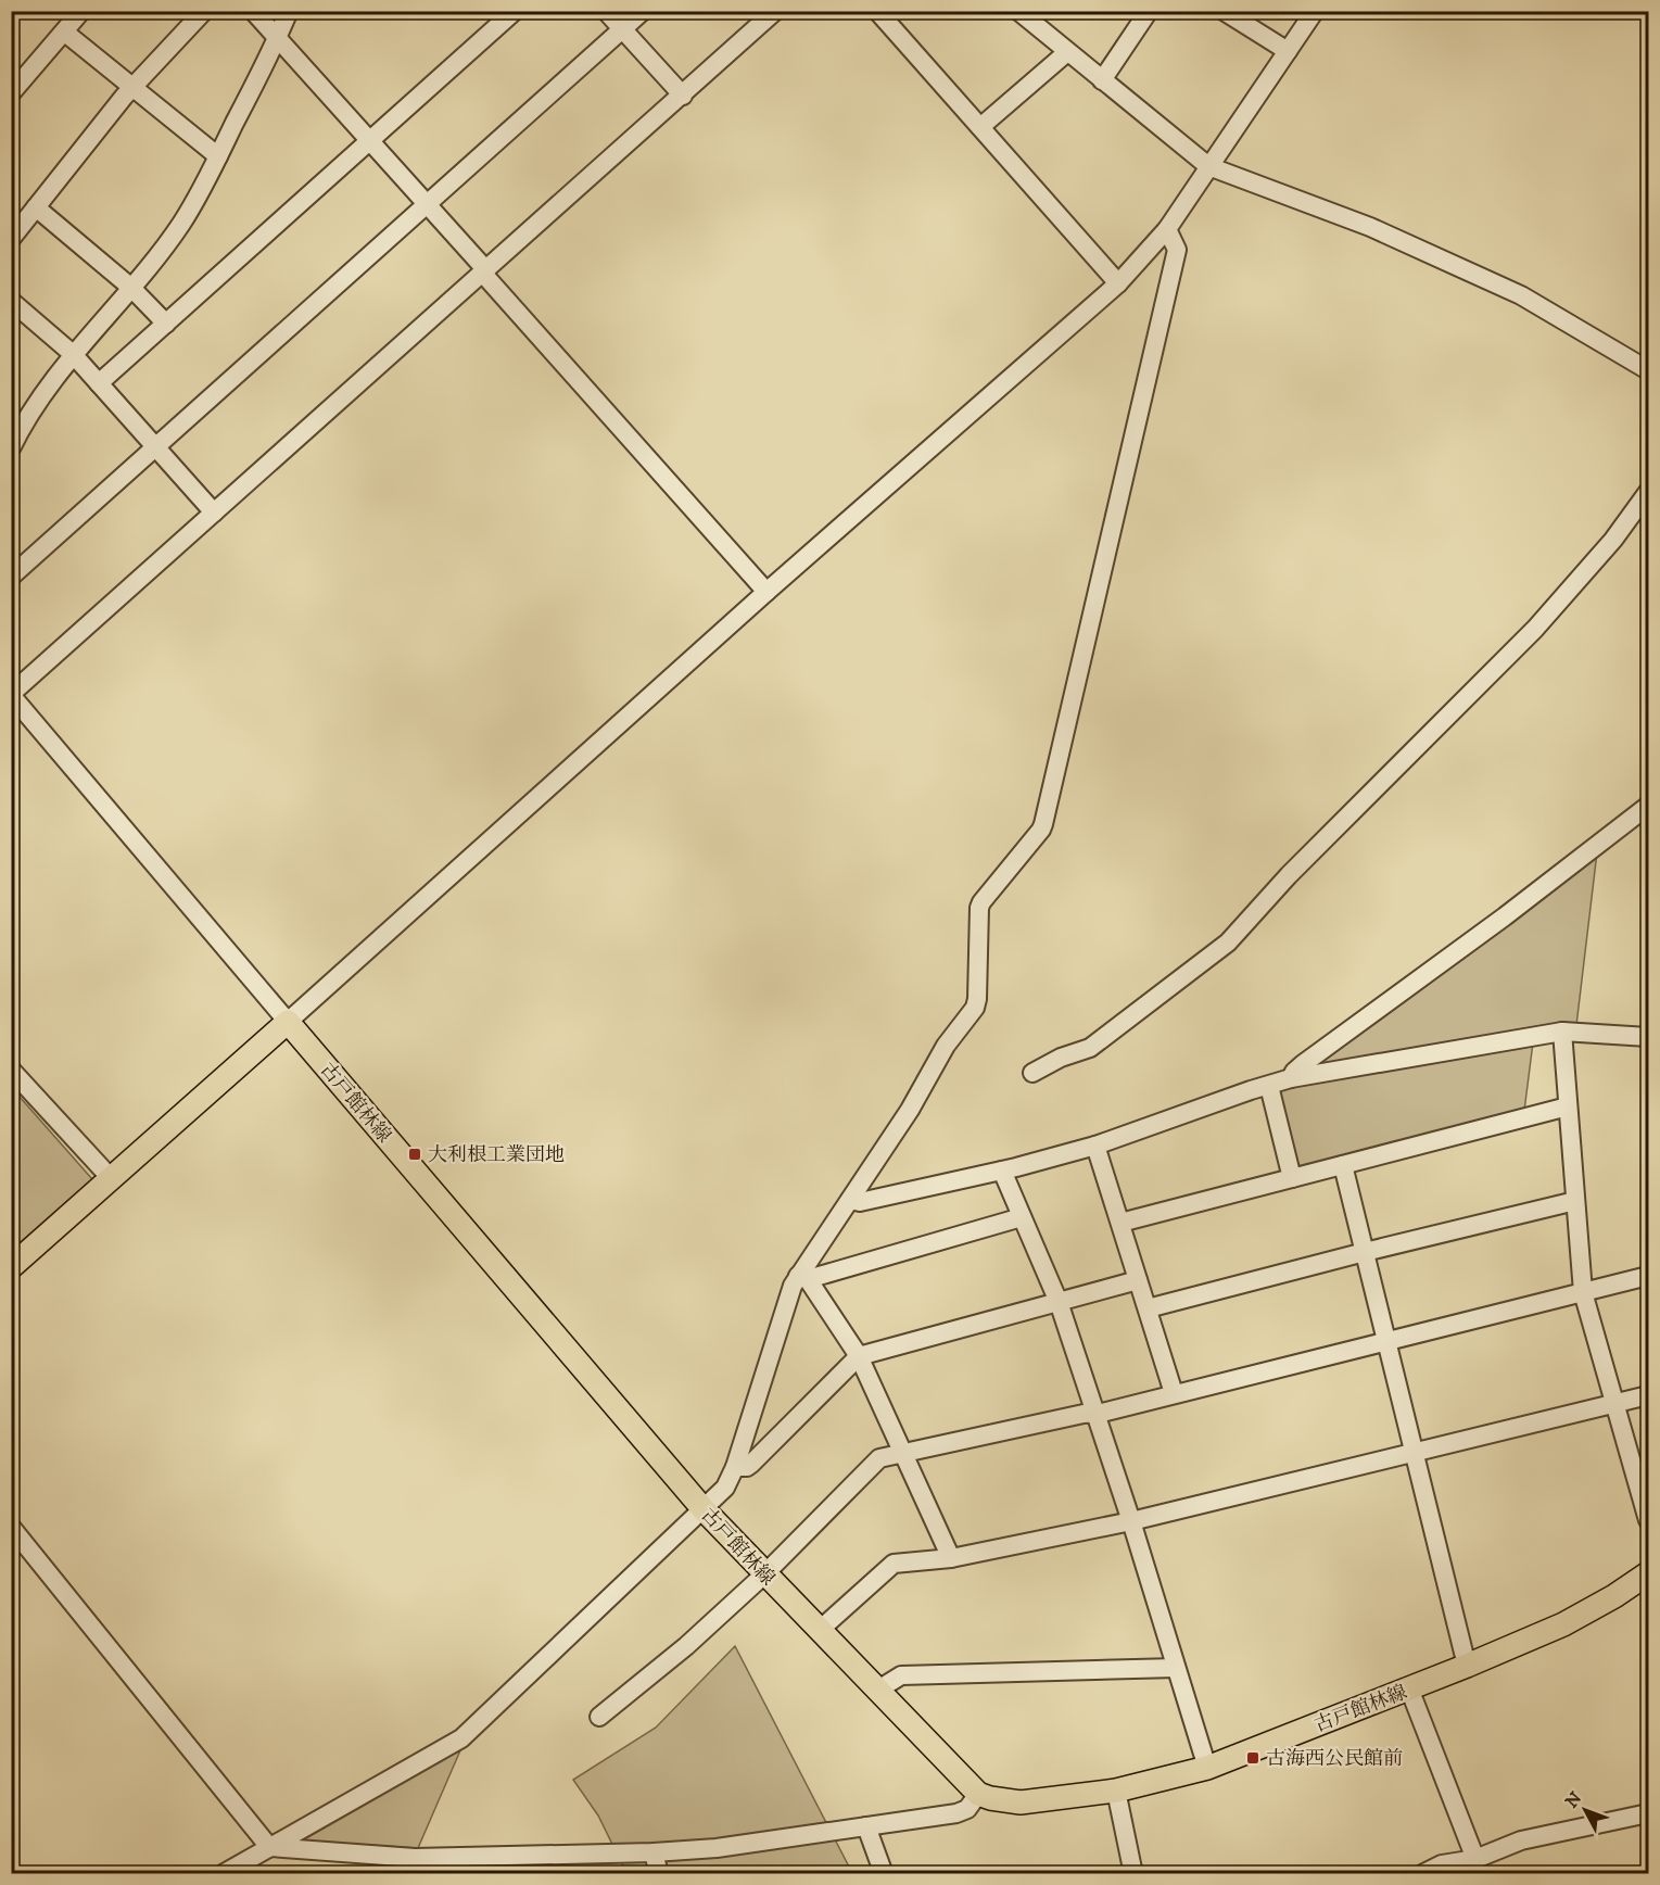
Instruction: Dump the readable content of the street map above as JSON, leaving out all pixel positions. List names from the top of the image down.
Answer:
{
  "streets": {
    "main road": ["古戸館林線"]
  },
  "places": {
    "transit": ["大利根工業団地", "古海西公民館前"]
  },
  "north": "top left"
}
